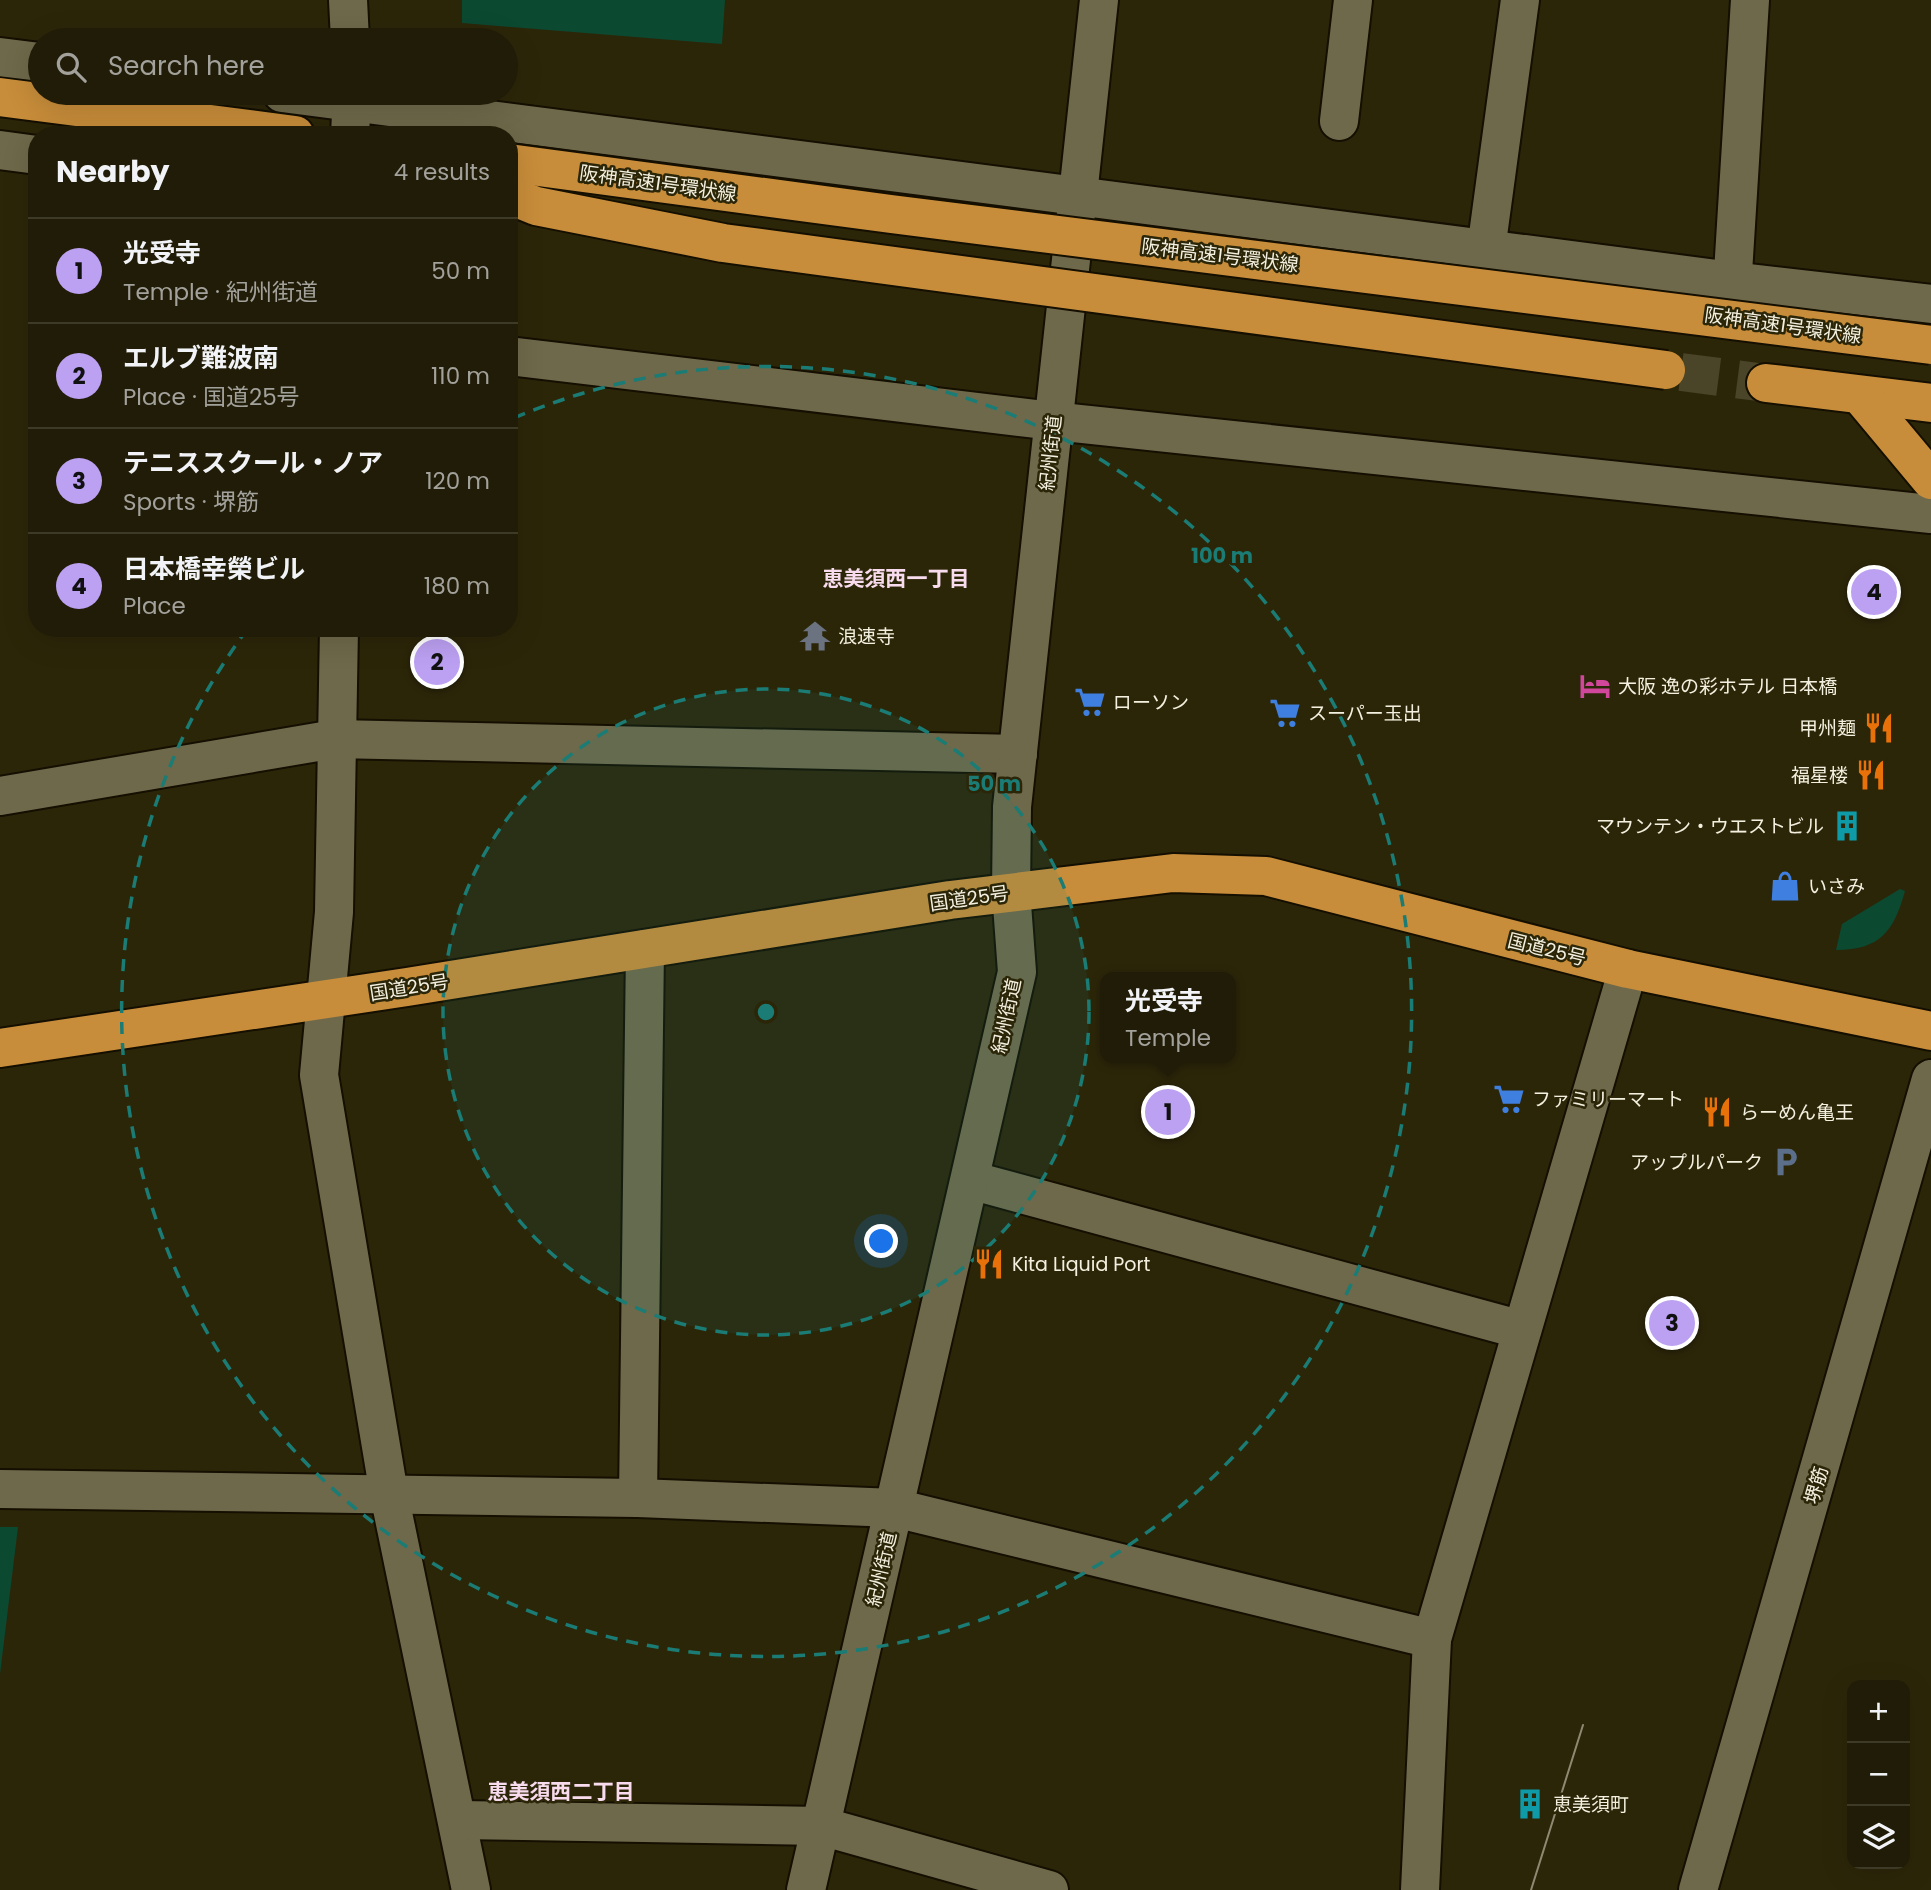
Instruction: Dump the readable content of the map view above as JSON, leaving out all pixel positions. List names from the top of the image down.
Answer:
{
  "streets": {
    "highway": ["阪神高速1号環状線", "国道25号"],
    "street": ["紀州街道", "堺筋"]
  },
  "crossings": [
    ["紀州街道", "国道25号"]
  ],
  "districts": ["恵美須西一丁目", "恵美須西二丁目"],
  "places": {
    "temple": ["浪速寺"],
    "hotel": ["大阪 逸の彩ホテル 日本橋"],
    "supermarket": ["ローソン", "スーパー玉出", "ファミリーマート"],
    "restaurant": [
      "甲州麺",
      "福星楼",
      "らーめん亀王",
      "Kita Liquid Port"
    ],
    "building": ["マウンテン・ウエストビル", "恵美須町"],
    "shop": ["いさみ"],
    "parking": ["アップルパーク"]
  },
  "page": {
    "search": "Search here",
    "heading": ["Nearby", "4 results"],
    "list": [
      {
        "mark": "1",
        "name": "光受寺",
        "note": "Temple · 紀州街道",
        "value": "50 m"
      },
      {
        "mark": "2",
        "name": "エルブ難波南",
        "note": "Place · 国道25号",
        "value": "110 m"
      },
      {
        "mark": "3",
        "name": "テニススクール・ノア",
        "note": "Sports · 堺筋",
        "value": "120 m"
      },
      {
        "mark": "4",
        "name": "日本橋幸榮ビル",
        "note": "Place",
        "value": "180 m"
      }
    ],
    "pins": [
      "4",
      "2",
      "1",
      "3"
    ],
    "popup": ["光受寺", "Temple"],
    "map_buttons": ["+", "−"]
  },
  "rings": ["100 m", "50 m"]
}
